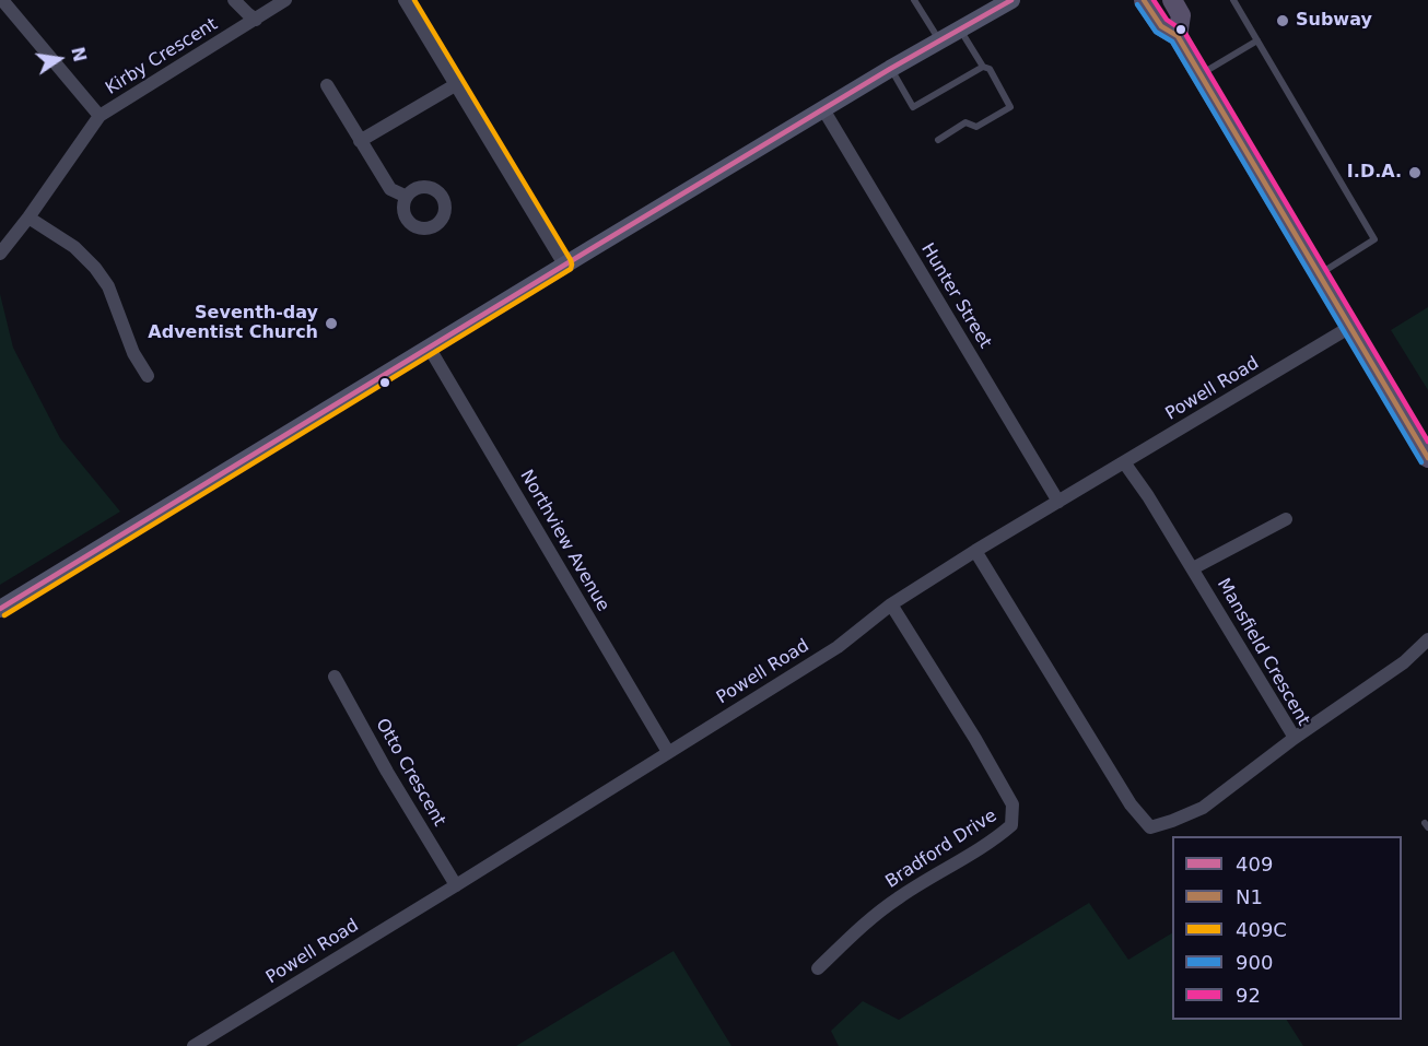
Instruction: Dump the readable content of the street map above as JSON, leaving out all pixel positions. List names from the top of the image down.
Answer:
{
  "streets": {
    "street": [
      "Kirby Crescent",
      "Hunter Street",
      "Powell Road",
      "Northview Avenue",
      "Mansfield Crescent",
      "Otto Crescent",
      "Bradford Drive"
    ]
  },
  "crossings": [
    ["Hunter Street", "Powell Road"],
    ["Powell Road", "Northview Avenue"],
    ["Powell Road", "Mansfield Crescent"],
    ["Powell Road", "Otto Crescent"],
    ["Powell Road", "Bradford Drive"]
  ],
  "places": ["Subway", "I.D.A.", "Seventh-day Adventist Church"],
  "lines": [
    "transit line 409",
    "transit line N1",
    "transit line 409C",
    "transit line 92",
    "transit line 900"
  ],
  "legend": [
    "409",
    "N1",
    "409C",
    "900",
    "92"
  ],
  "north": "right"
}
